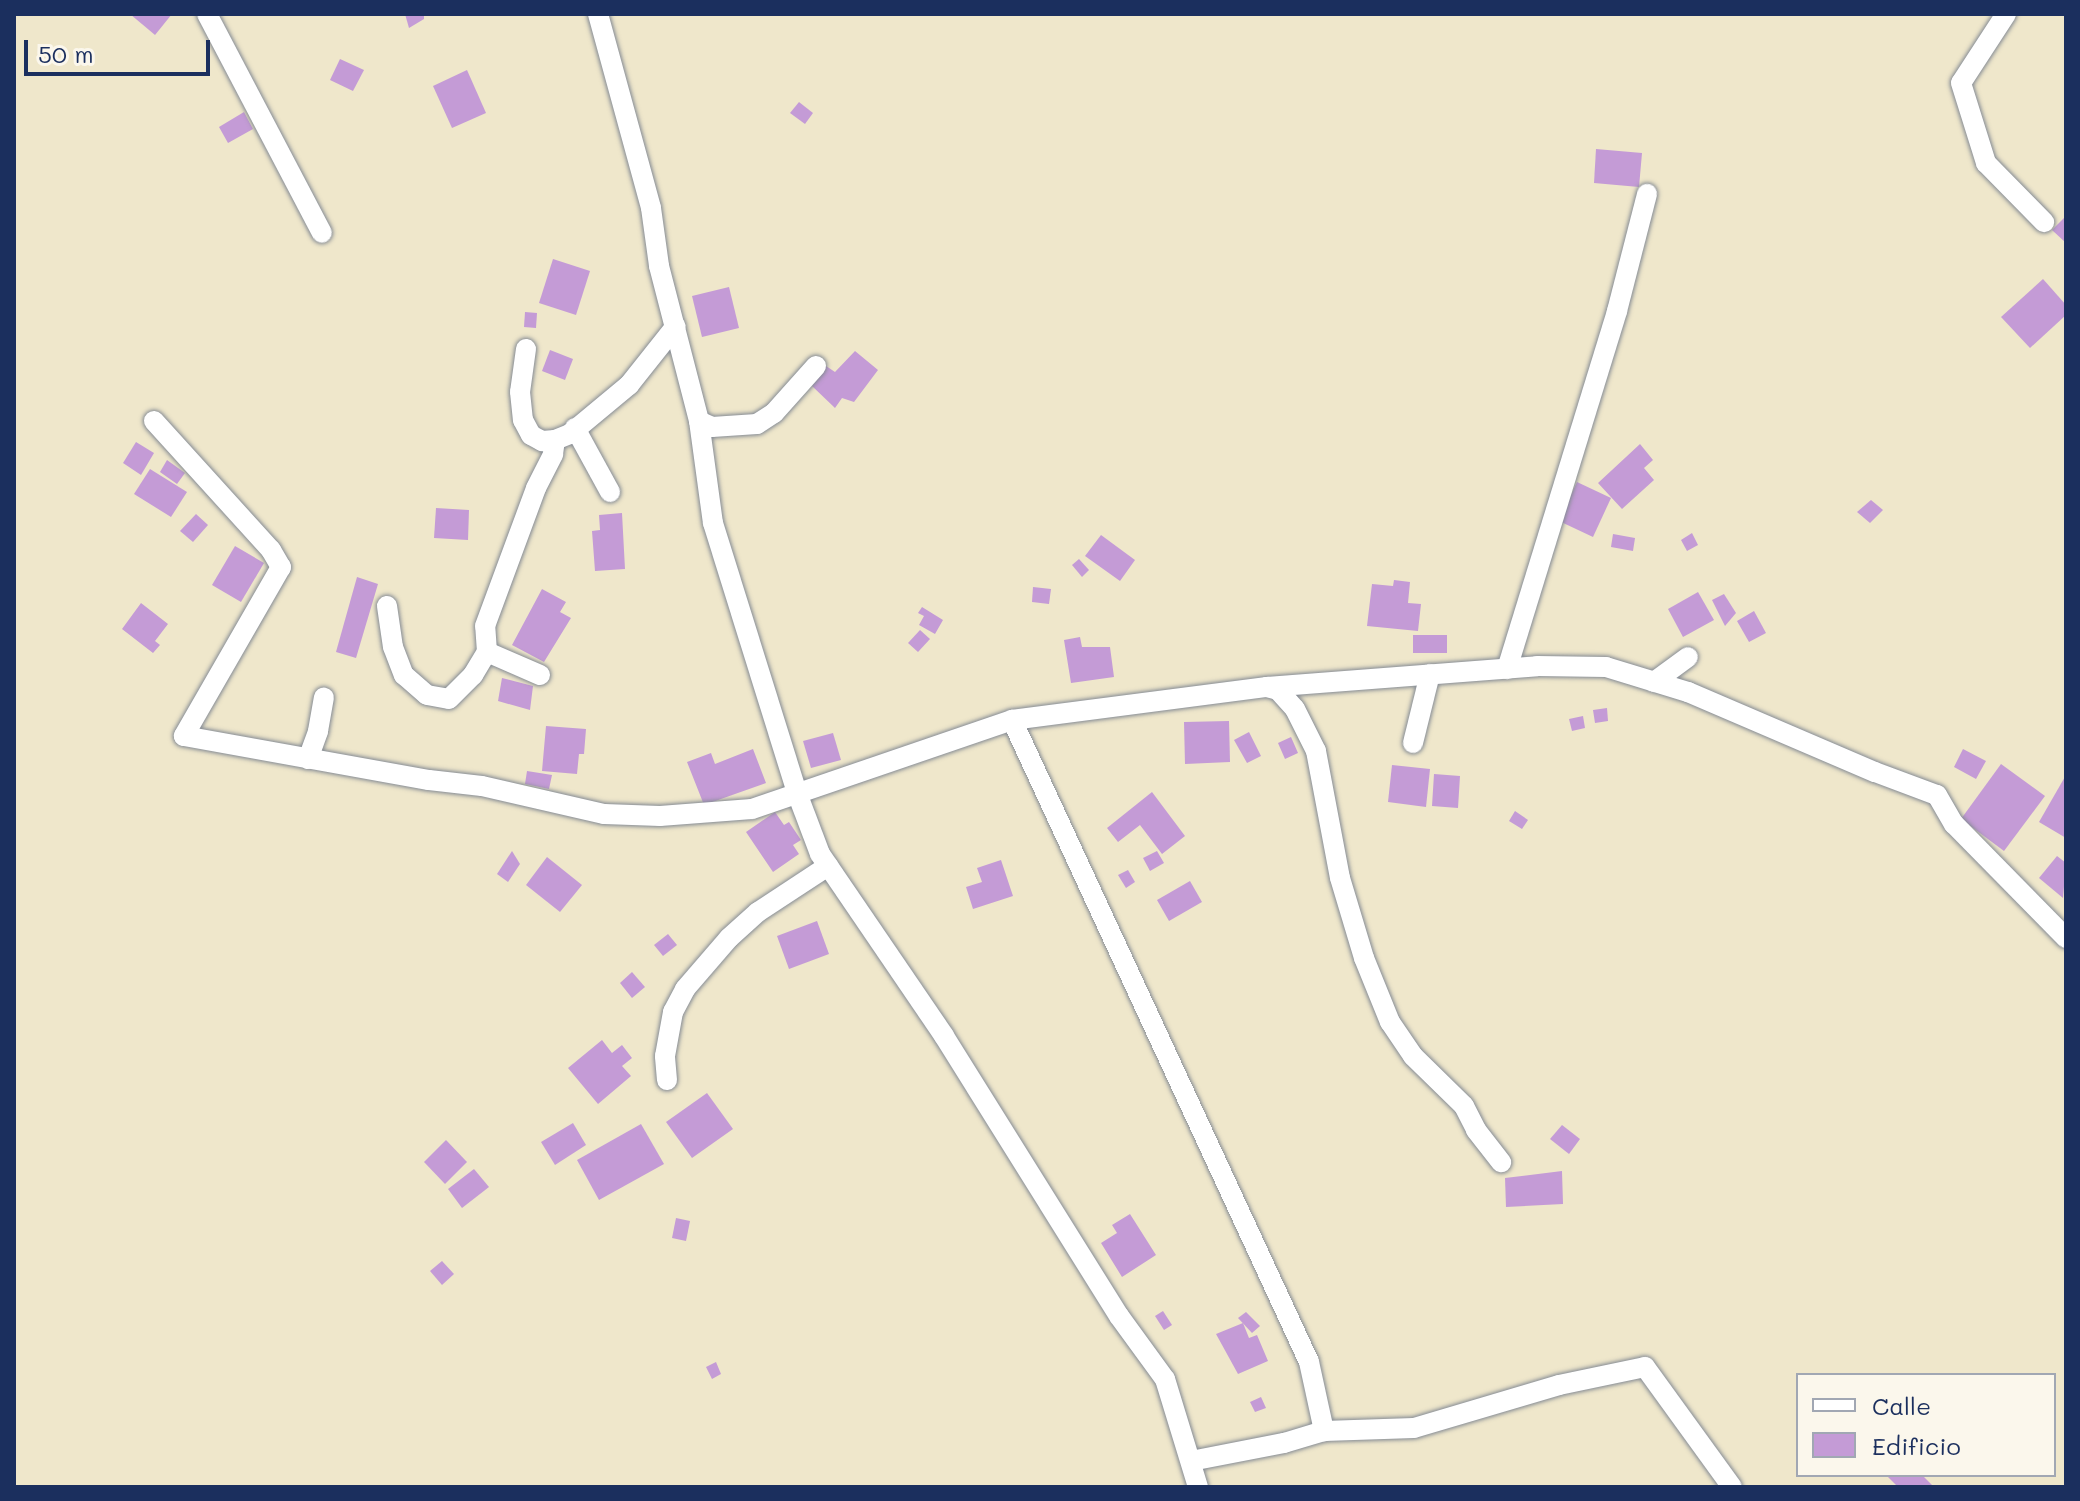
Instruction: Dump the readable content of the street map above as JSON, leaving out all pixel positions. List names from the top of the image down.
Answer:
{
  "legend": ["Calle", "Edificio"],
  "scale_bar": "50 m"
}
